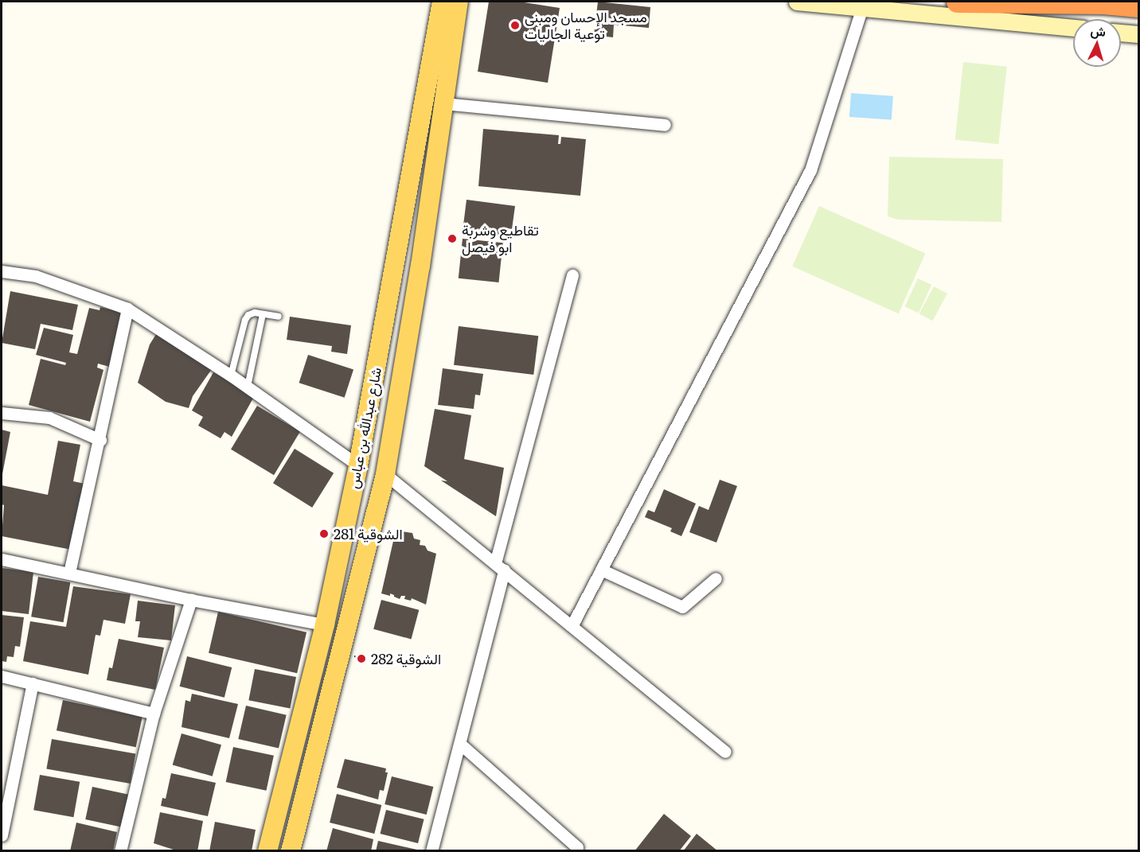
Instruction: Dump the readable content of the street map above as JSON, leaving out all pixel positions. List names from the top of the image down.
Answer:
{
  "streets": {
    "main road": ["شارع عبدالله بن عباس"]
  },
  "places": [
    "مسجد الإحسان ومبنى توعية الجاليات",
    "تقاطيع وشربة ابو فيصل",
    "الشوقية 281",
    "الشوقية 282"
  ],
  "north": "top"
}
